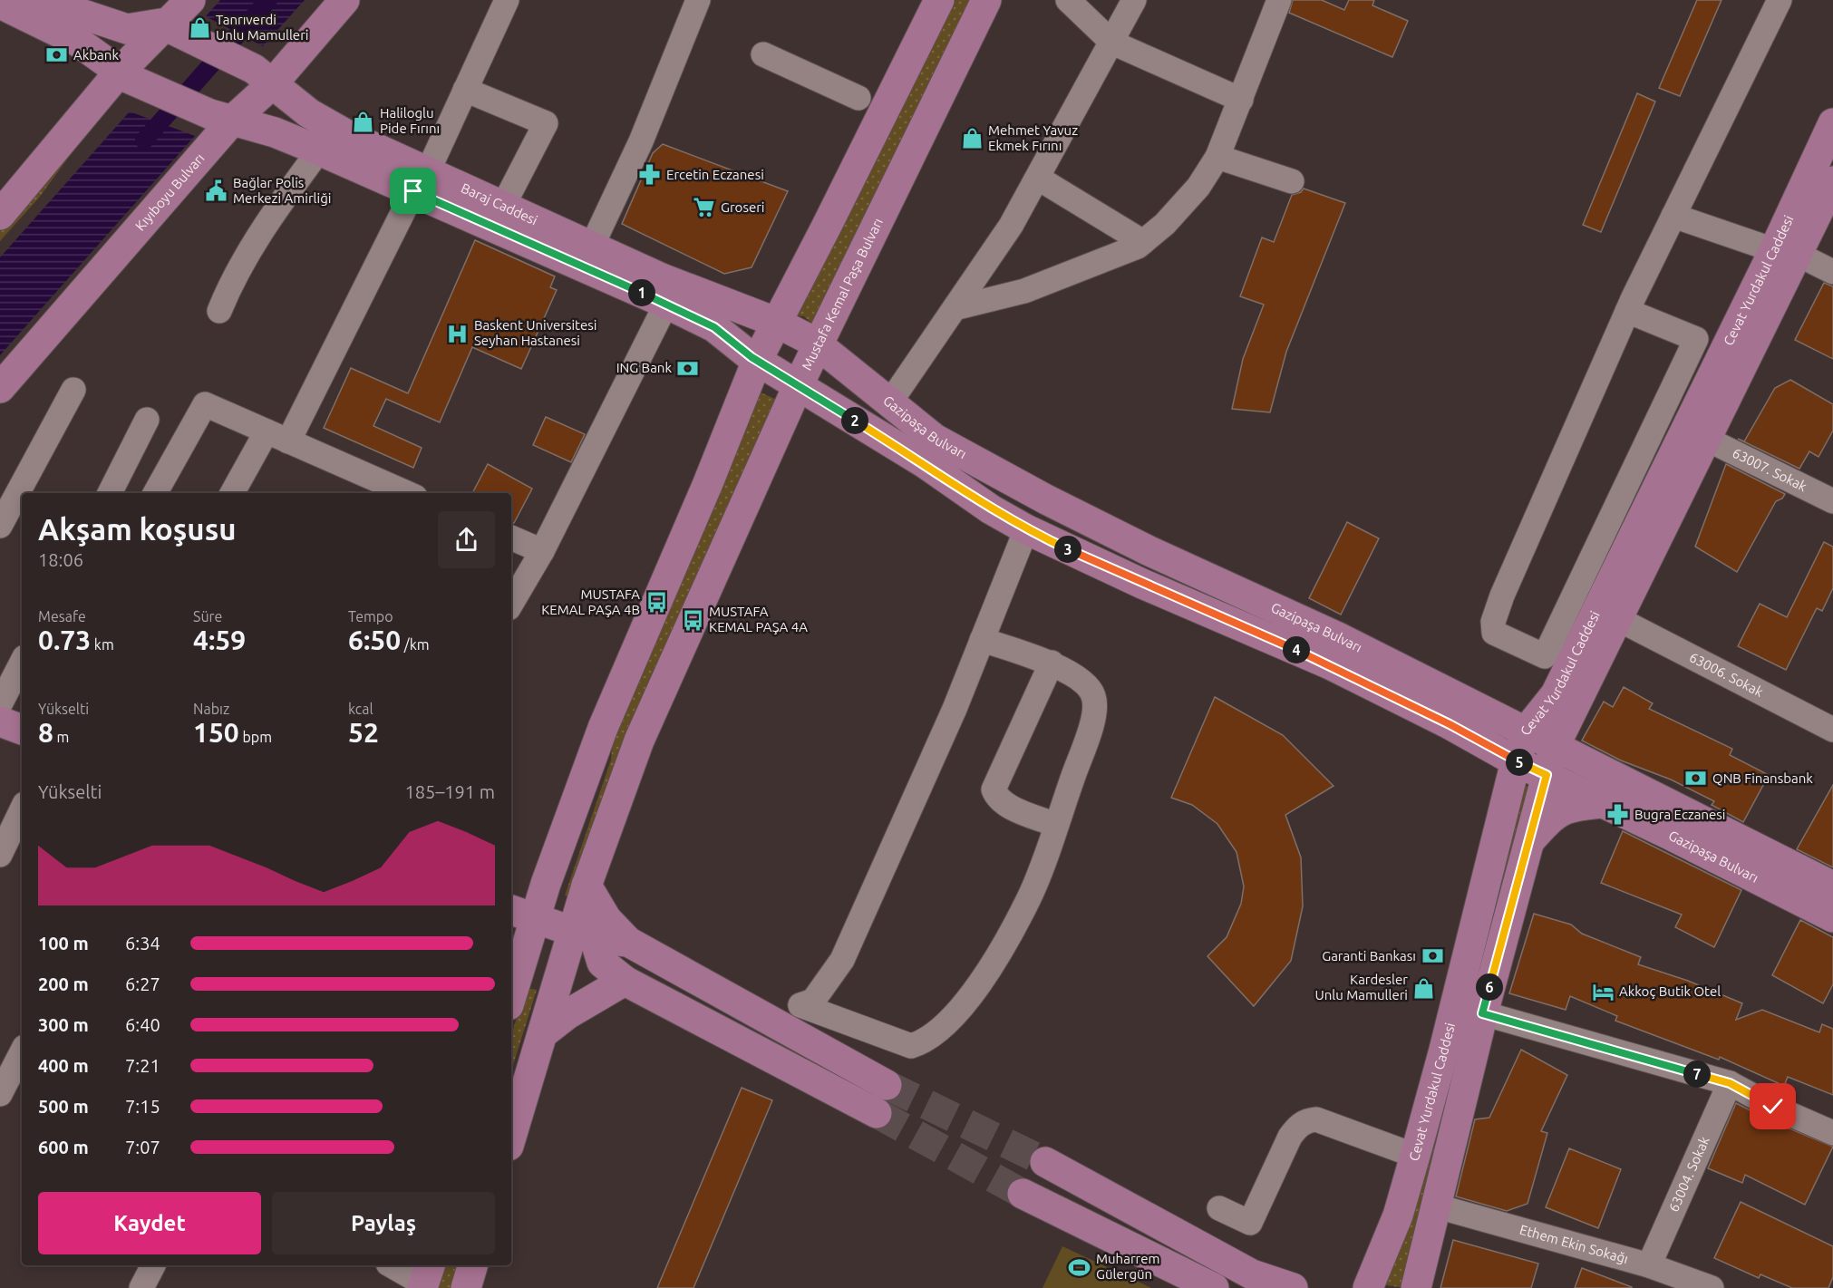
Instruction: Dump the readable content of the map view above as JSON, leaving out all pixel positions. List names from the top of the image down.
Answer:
{
  "streets": {
    "main road": [
      "Kıyıboyu Bulvarı",
      "Baraj Caddesi",
      "Cevat Yurdakul Caddesi",
      "Mustafa Kemal Paşa Bulvarı",
      "Gazipaşa Bulvarı"
    ],
    "street": [
      "63007. Sokak",
      "63006. Sokak",
      "63004. Sokak",
      "Ethem Ekin Sokağı"
    ]
  },
  "crossings": [
    ["Kıyıboyu Bulvarı", "Baraj Caddesi"],
    ["Baraj Caddesi", "Mustafa Kemal Paşa Bulvarı"],
    ["Baraj Caddesi", "Gazipaşa Bulvarı"],
    ["Cevat Yurdakul Caddesi", "Gazipaşa Bulvarı"],
    ["Cevat Yurdakul Caddesi", "63007. Sokak"],
    ["Cevat Yurdakul Caddesi", "63006. Sokak"],
    ["Cevat Yurdakul Caddesi", "Ethem Ekin Sokağı"],
    ["Mustafa Kemal Paşa Bulvarı", "Gazipaşa Bulvarı"],
    ["63004. Sokak", "Ethem Ekin Sokağı"]
  ],
  "places": {
    "shop": [
      "Tanrıverdi Unlu Mamulleri",
      "Haliloglu Pide Fırını",
      "Mehmet Yavuz Ekmek Fırını",
      "Kardesler Unlu Mamulleri"
    ],
    "bank": [
      "Akbank",
      "ING Bank",
      "QNB Finansbank",
      "Garanti Bankası"
    ],
    "pharmacy": ["Ercetin Eczanesi", "Bugra Eczanesi"],
    "public building": ["Bağlar Polis Merkezi Amirliği"],
    "supermarket": ["Groseri"],
    "hospital": ["Baskent Universitesi Seyhan Hastanesi"],
    "bus stop": ["MUSTAFA KEMAL PAŞA 4B", "MUSTAFA KEMAL PAŞA 4A"],
    "hotel": ["Akkoç Butik Otel"],
    "sports": ["Muharrem Gülergün"]
  },
  "page": {
    "pins": [
      "1",
      "2",
      "3",
      "4",
      "5",
      "6",
      "7"
    ],
    "heading": ["Akşam koşusu", "18:06"],
    "stats": [
      ["Mesafe", "0.73 km"],
      ["Süre", "4:59"],
      ["Tempo", "6:50 /km"],
      ["Yükselti", "8 m"],
      ["Nabız", "150 bpm"],
      ["kcal", "52"]
    ],
    "chart": ["Yükselti", "185–191 m"],
    "list": [
      {
        "name": "100 m",
        "note": "6:34"
      },
      {
        "name": "200 m",
        "note": "6:27"
      },
      {
        "name": "300 m",
        "note": "6:40"
      },
      {
        "name": "400 m",
        "note": "7:21"
      },
      {
        "name": "500 m",
        "note": "7:15"
      },
      {
        "name": "600 m",
        "note": "7:07"
      }
    ],
    "buttons": ["Kaydet", "Paylaş"]
  }
}
